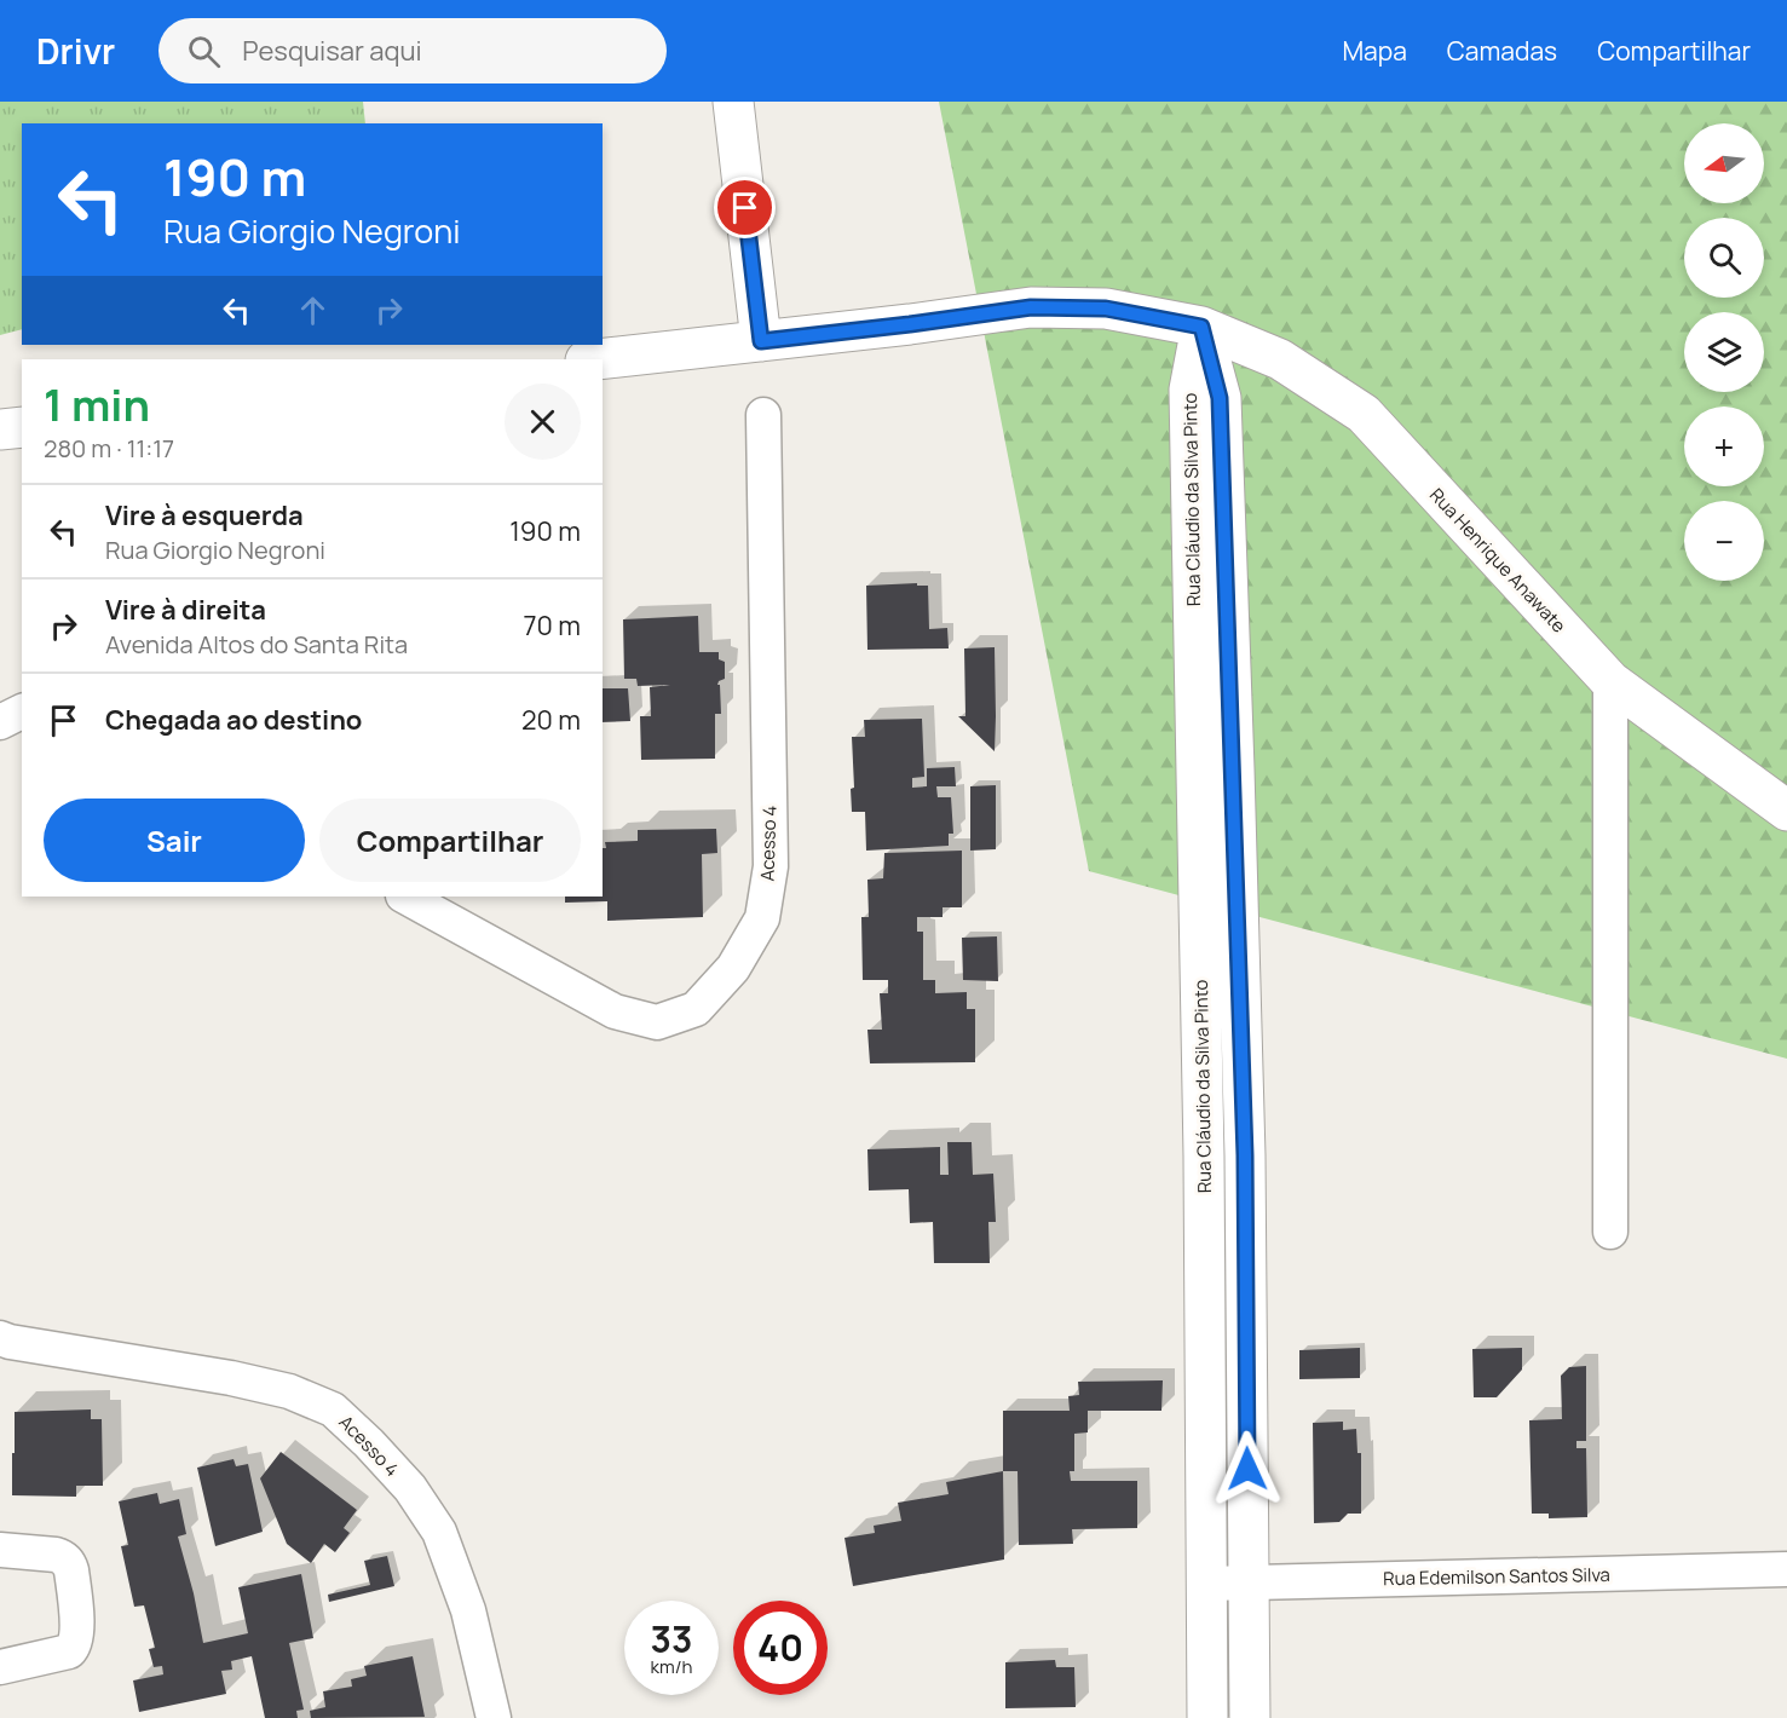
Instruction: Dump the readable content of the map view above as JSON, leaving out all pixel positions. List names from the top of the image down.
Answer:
{
  "streets": {
    "street": [
      "Rua Cláudio da Silva Pinto",
      "Rua Henrique Anawate",
      "Acesso 4",
      "Rua Edemilson Santos Silva"
    ]
  },
  "crossings": [
    ["Rua Cláudio da Silva Pinto", "Rua Henrique Anawate"],
    ["Rua Cláudio da Silva Pinto", "Rua Edemilson Santos Silva"]
  ],
  "north": "left",
  "page": {
    "header": "Drivr",
    "search": "Pesquisar aqui",
    "nav": ["Mapa", "Camadas", "Compartilhar"],
    "map_buttons": ["+", "−"],
    "turn": ["190 m", "Rua Giorgio Negroni"],
    "heading": ["1 min", "280 m · 11:17"],
    "list": [
      {
        "name": "Vire à esquerda",
        "note": "Rua Giorgio Negroni",
        "value": "190 m"
      },
      {
        "name": "Vire à direita",
        "note": "Avenida Altos do Santa Rita",
        "value": "70 m"
      },
      {
        "name": "Chegada ao destino",
        "value": "20 m"
      }
    ],
    "buttons": ["Sair", "Compartilhar"],
    "speed": "33 km/h",
    "limit": "40"
  }
}
